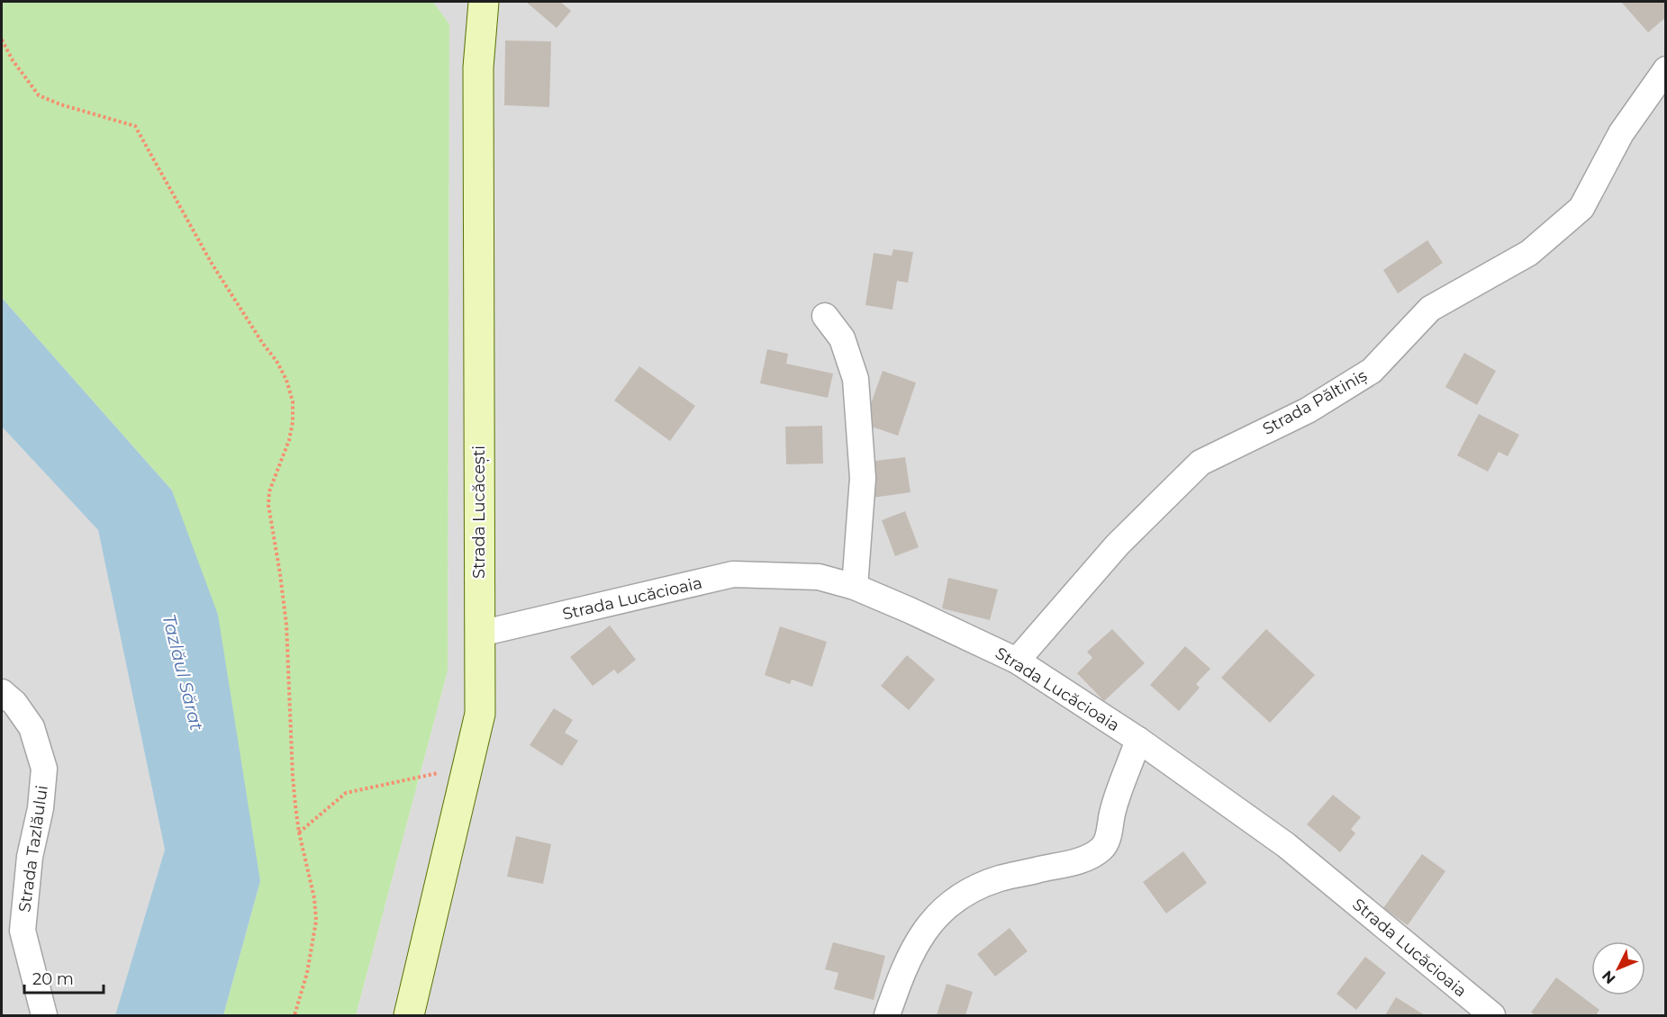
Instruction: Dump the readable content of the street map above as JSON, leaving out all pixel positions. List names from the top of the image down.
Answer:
{
  "streets": {
    "main road": ["Strada Lucăcești"],
    "street": ["Strada Păltiniș", "Strada Lucăcioaia", "Strada Tazlăului"]
  },
  "crossings": [
    ["Strada Păltiniș", "Strada Lucăcioaia"],
    ["Strada Lucăcești", "Strada Lucăcioaia"]
  ],
  "water": ["Tazlăul Sărat"],
  "scale_bar": "20 m",
  "north": "bottom left"
}
